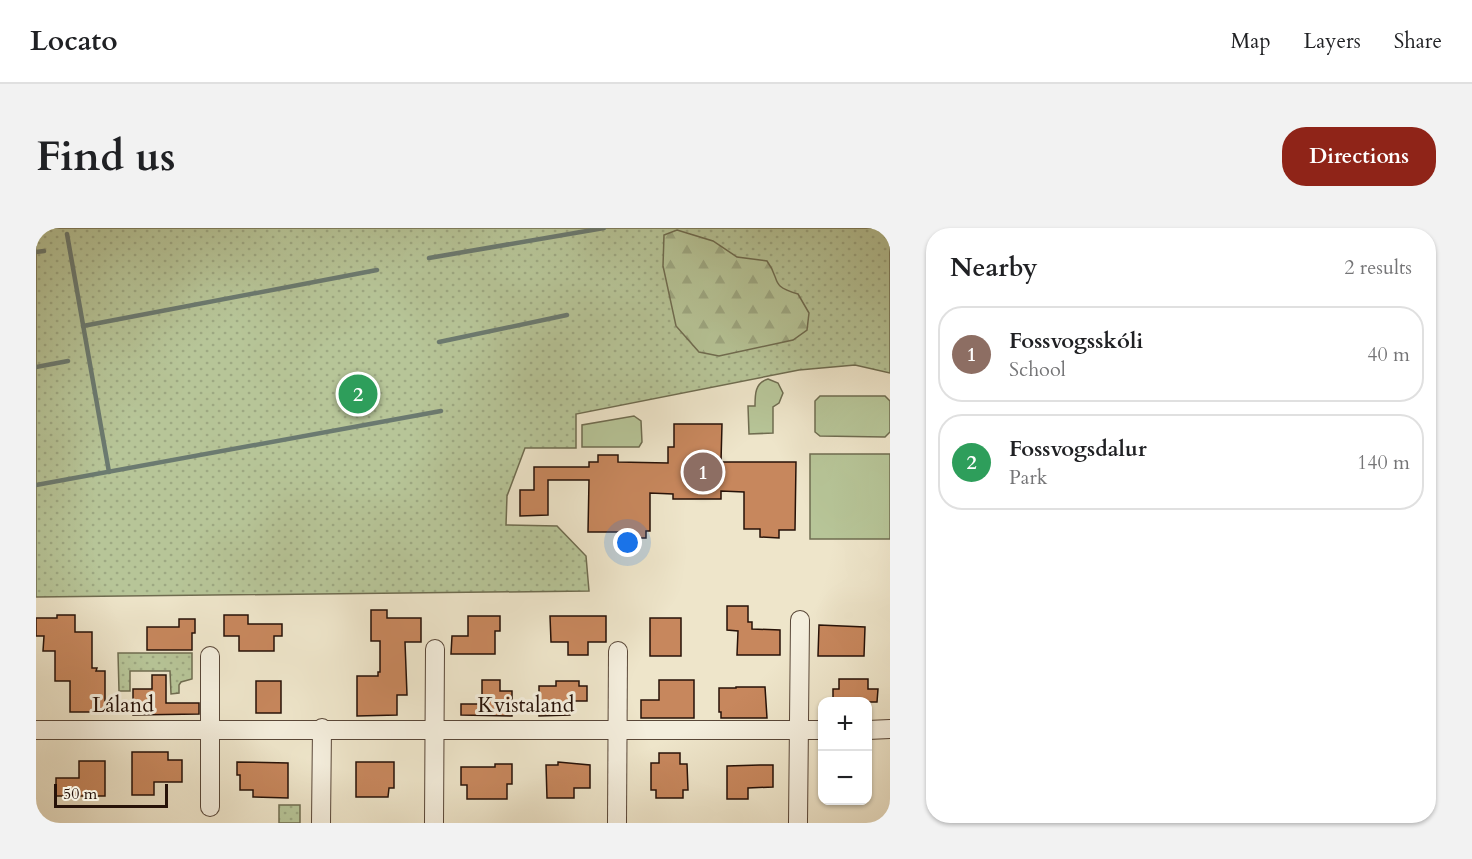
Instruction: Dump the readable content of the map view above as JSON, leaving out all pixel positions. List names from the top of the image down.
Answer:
{
  "streets": {
    "street": ["Láland", "Kvistaland"]
  },
  "crossings": [
    ["Láland", "Kvistaland"]
  ],
  "scale_bar": "50 m",
  "page": {
    "header": "Locato",
    "nav": ["Map", "Layers", "Share"],
    "buttons": "Directions",
    "title": "Find us",
    "heading": ["Nearby", "2 results"],
    "list": [
      {
        "mark": "1",
        "name": "Fossvogsskóli",
        "note": "School",
        "value": "40 m"
      },
      {
        "mark": "2",
        "name": "Fossvogsdalur",
        "note": "Park",
        "value": "140 m"
      }
    ],
    "pins": ["2", "1"],
    "map_buttons": ["+", "−"],
    "scale": "50 m"
  }
}
